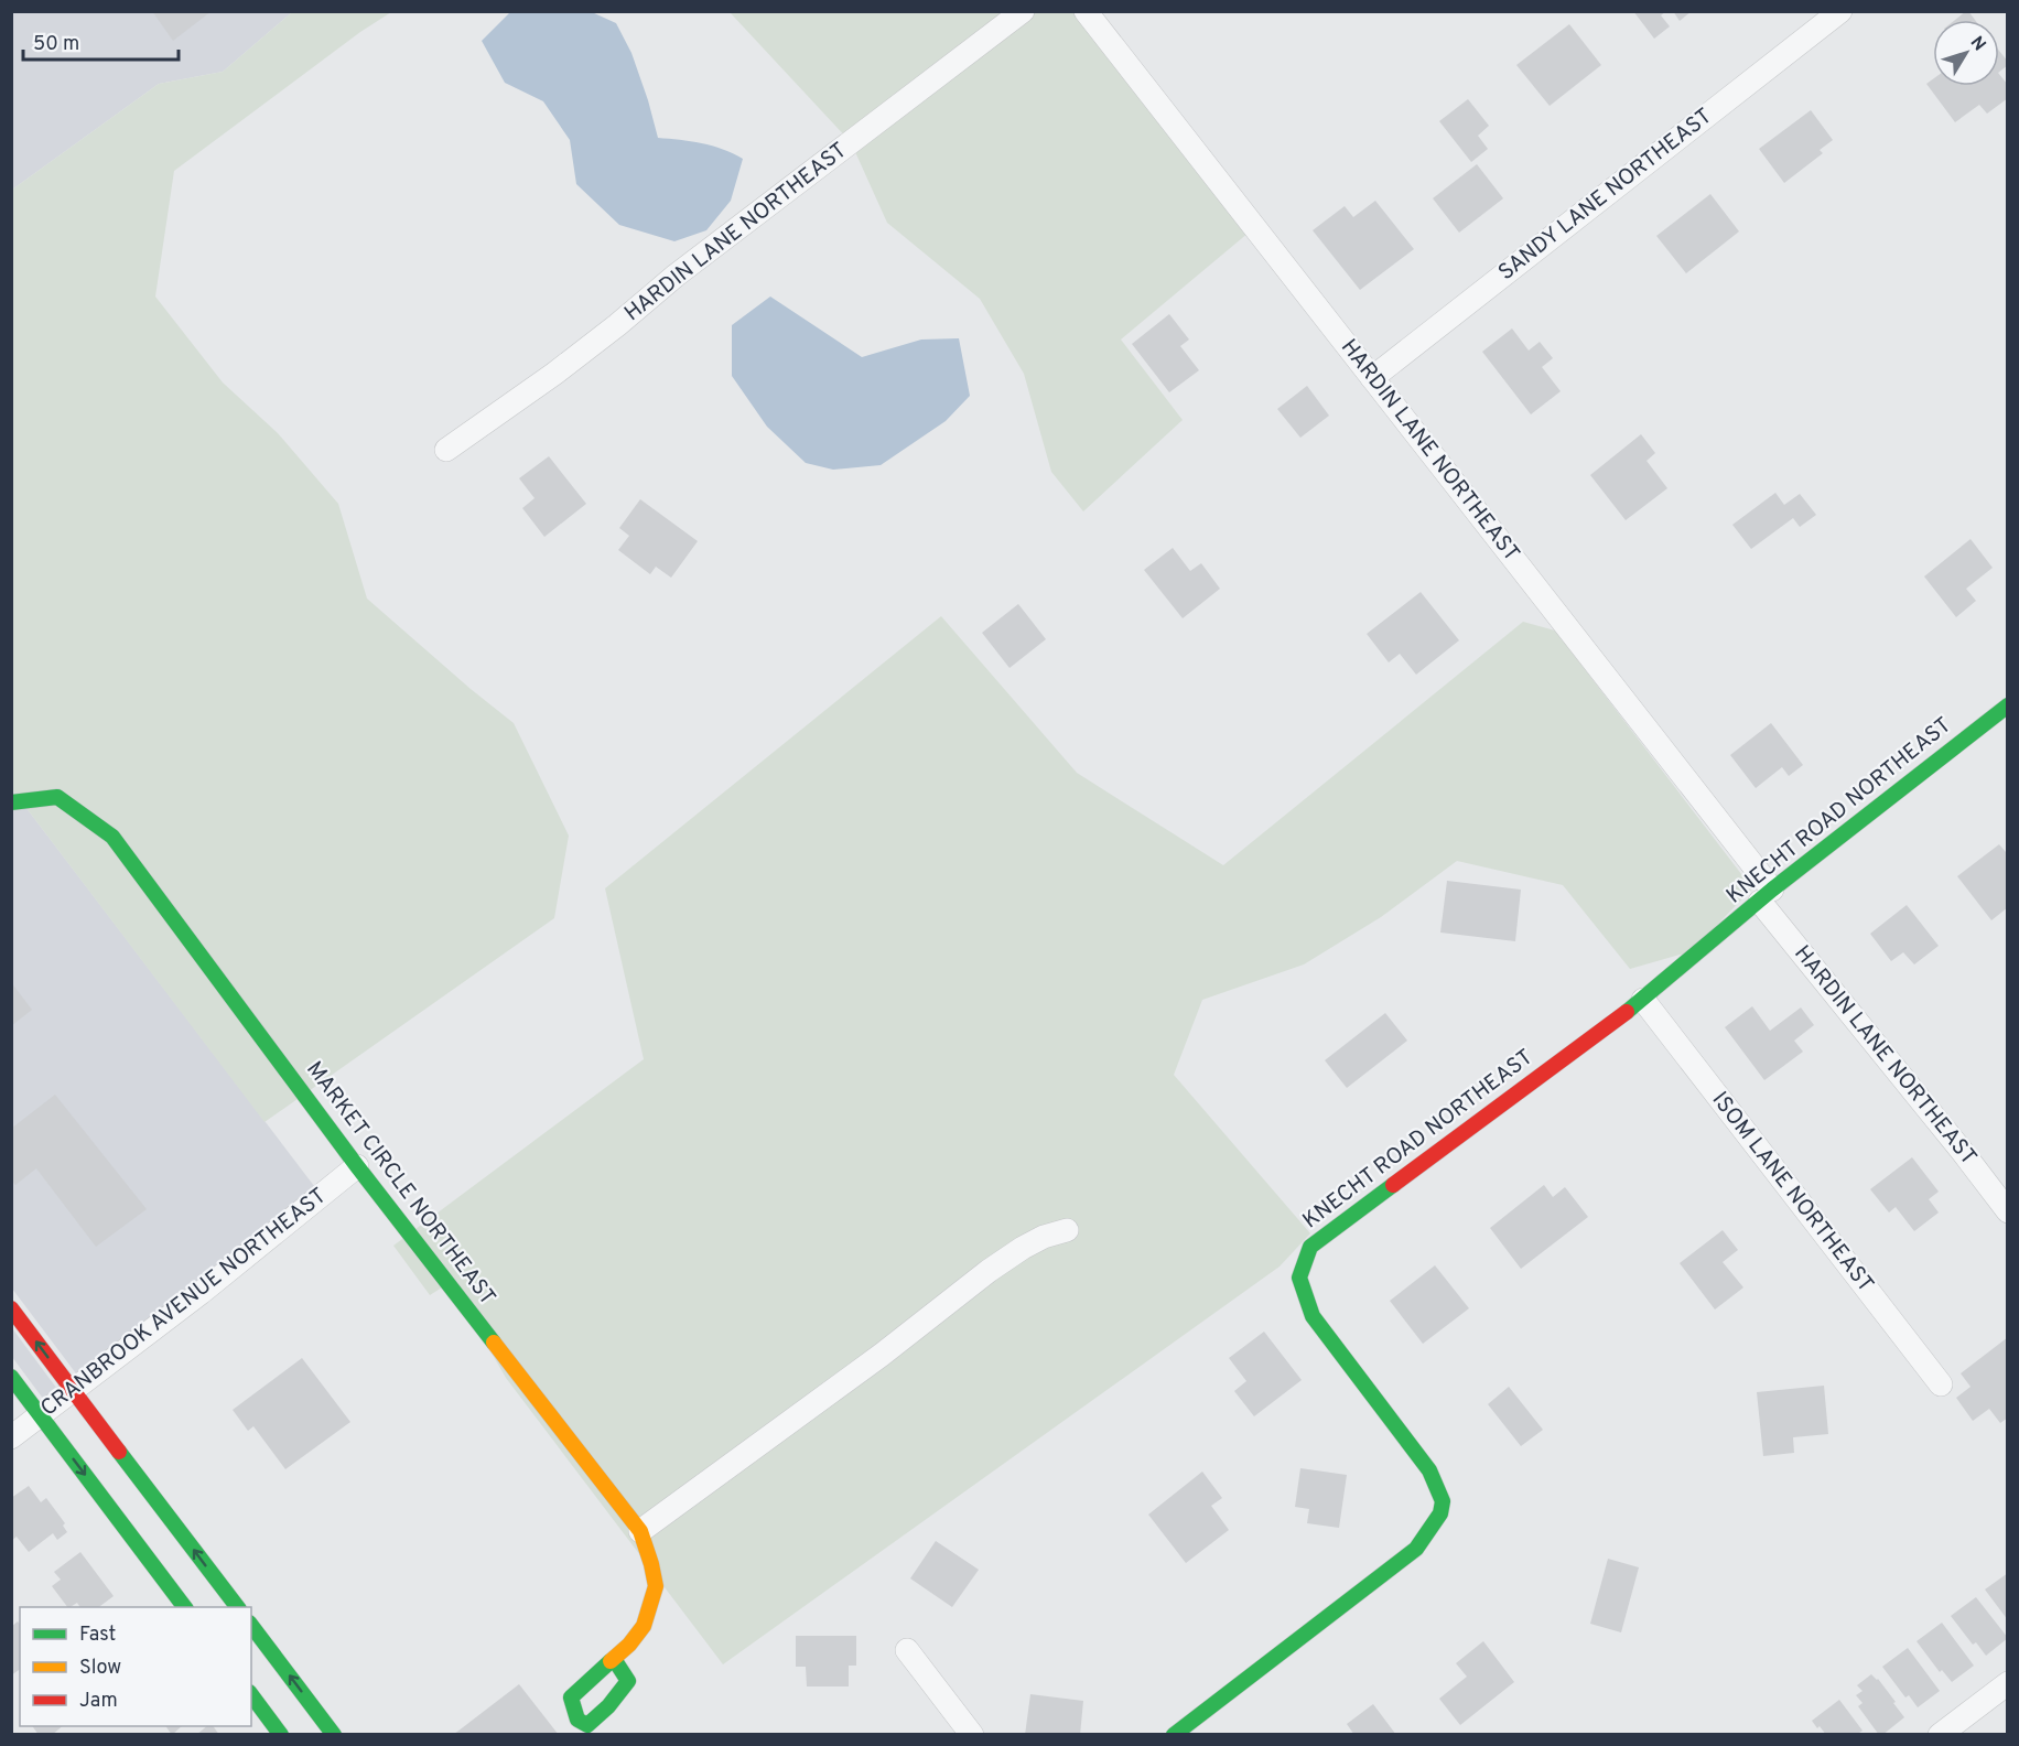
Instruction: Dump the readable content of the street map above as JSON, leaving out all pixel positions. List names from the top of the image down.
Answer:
{
  "streets": {
    "street": [
      "SANDY LANE NORTHEAST",
      "HARDIN LANE NORTHEAST",
      "KNECHT ROAD NORTHEAST",
      "MARKET CIRCLE NORTHEAST",
      "ISOM LANE NORTHEAST",
      "CRANBROOK AVENUE NORTHEAST"
    ]
  },
  "crossings": [
    ["SANDY LANE NORTHEAST", "HARDIN LANE NORTHEAST"],
    ["HARDIN LANE NORTHEAST", "KNECHT ROAD NORTHEAST"],
    ["KNECHT ROAD NORTHEAST", "ISOM LANE NORTHEAST"],
    ["MARKET CIRCLE NORTHEAST", "CRANBROOK AVENUE NORTHEAST"]
  ],
  "legend": ["Fast", "Slow", "Jam"],
  "scale_bar": "50 m",
  "north": "top right"
}
